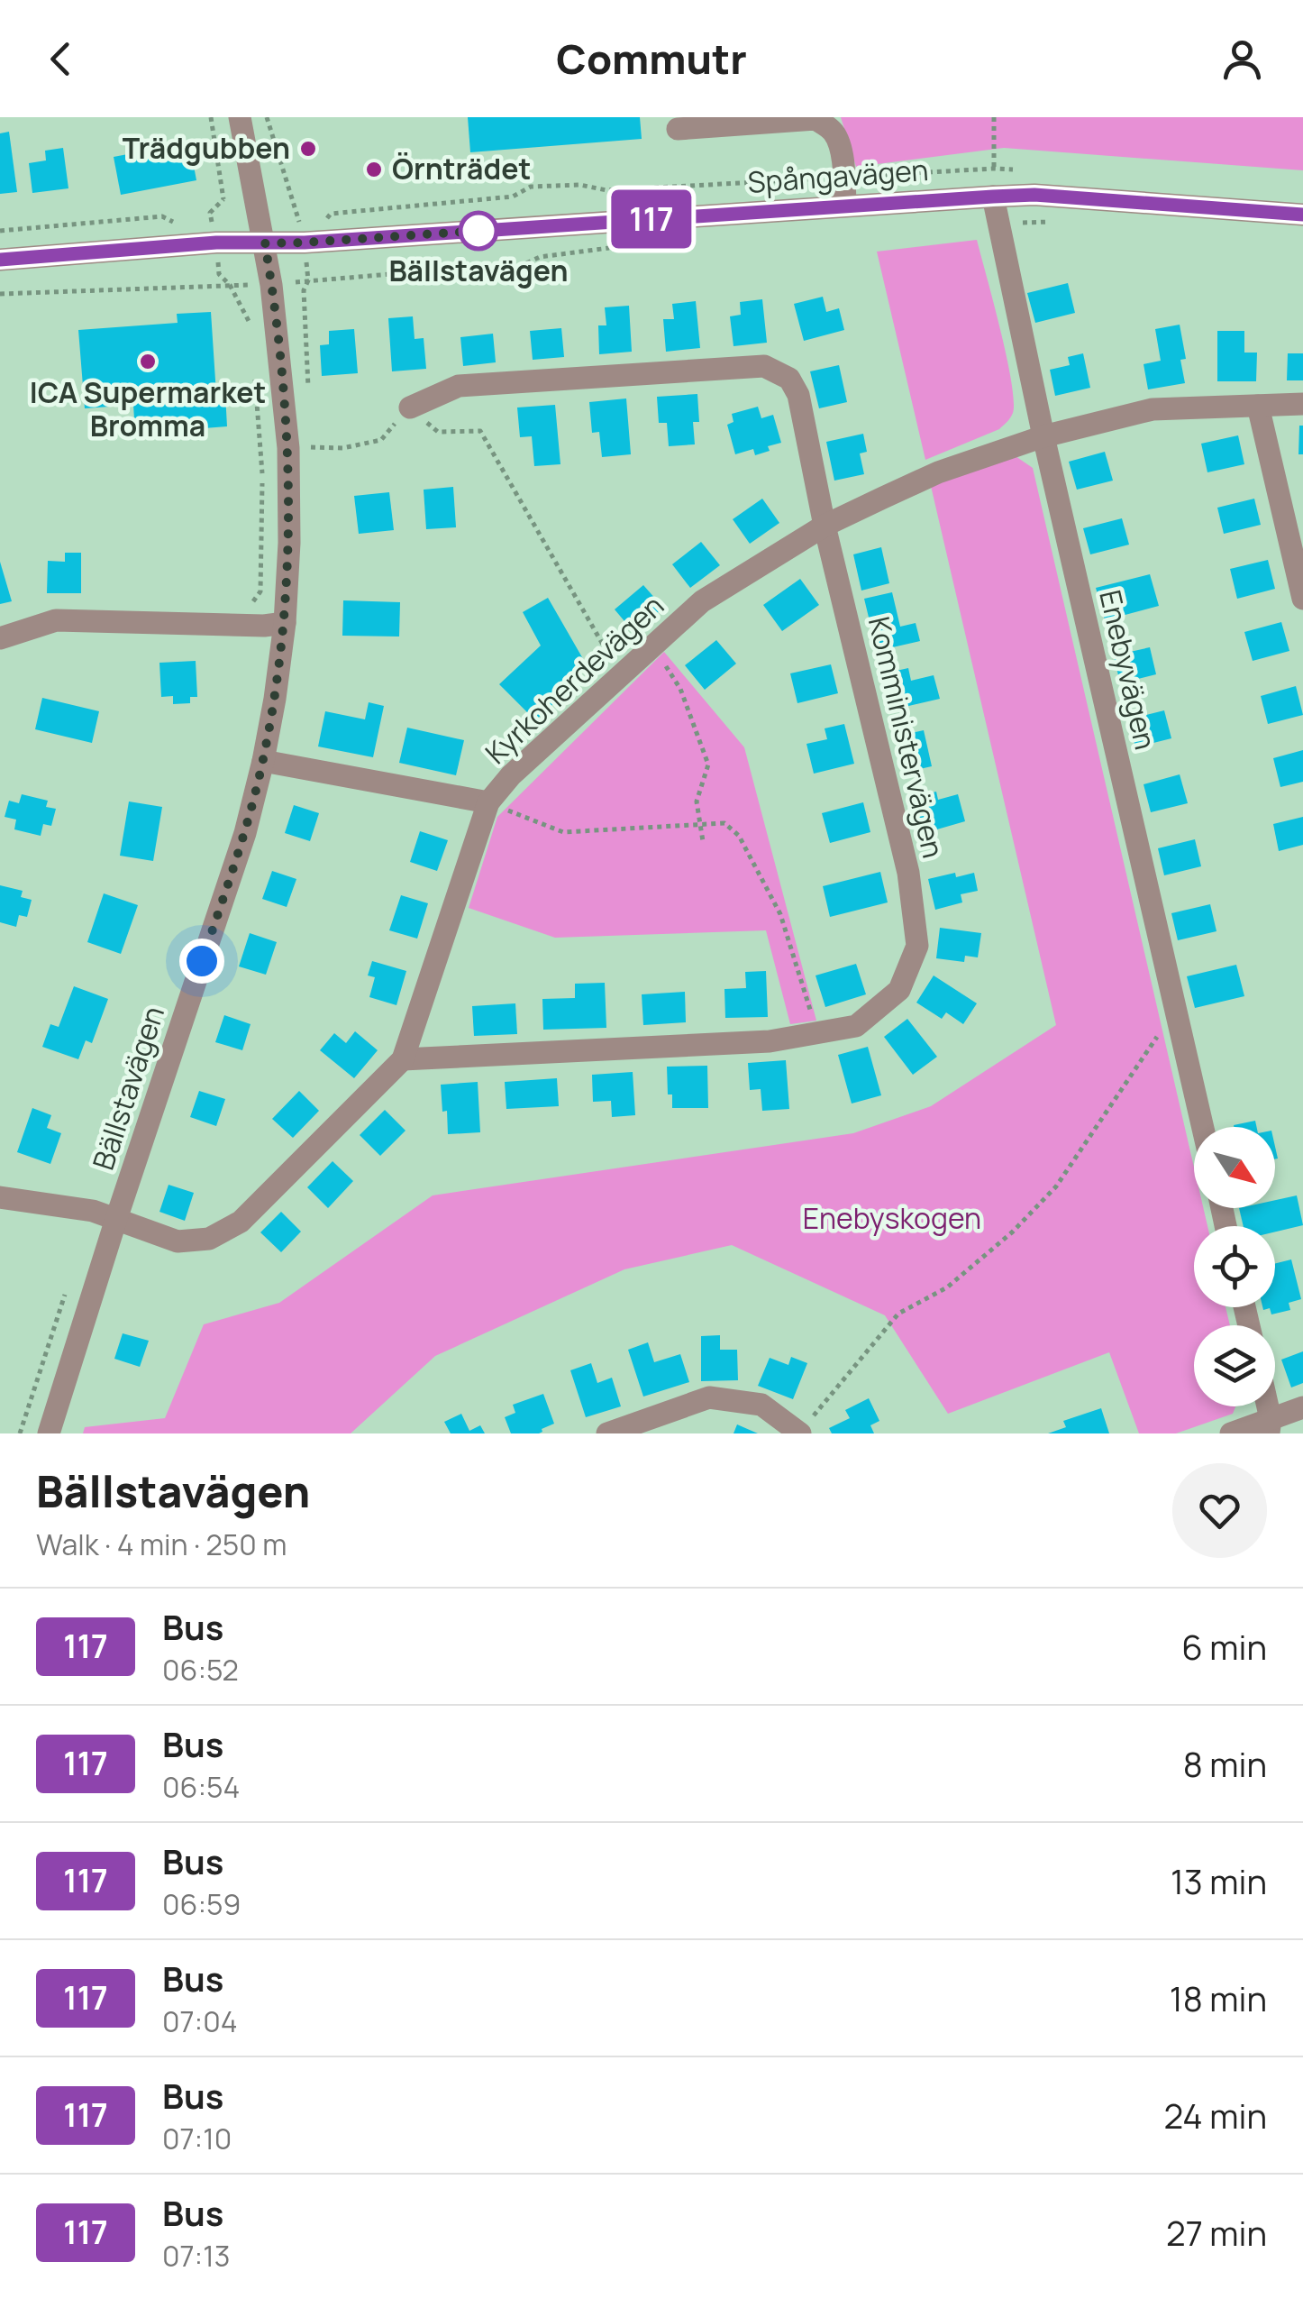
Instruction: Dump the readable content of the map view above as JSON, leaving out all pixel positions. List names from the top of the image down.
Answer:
{
  "streets": {
    "street": [
      "Spångavägen",
      "Enebyvägen",
      "Kyrkoherdevägen",
      "Komministervägen",
      "Bällstavägen"
    ]
  },
  "crossings": [
    ["Spångavägen", "Enebyvägen"],
    ["Spångavägen", "Bällstavägen"],
    ["Enebyvägen", "Kyrkoherdevägen"],
    ["Kyrkoherdevägen", "Komministervägen"],
    ["Kyrkoherdevägen", "Bällstavägen"]
  ],
  "parks": ["Enebyskogen"],
  "places": [
    "Trädgubben",
    "Örnträdet",
    "Bällstavägen",
    "ICA Supermarket Bromma"
  ],
  "lines": ["bus line 117"],
  "north": "bottom right",
  "page": {
    "header": "Commutr",
    "on_map": "117",
    "heading": ["Bällstavägen", "Walk · 4 min · 250 m"],
    "list": [
      {
        "mark": "117",
        "name": "Bus",
        "note": "06:52",
        "value": "6 min"
      },
      {
        "mark": "117",
        "name": "Bus",
        "note": "06:54",
        "value": "8 min"
      },
      {
        "mark": "117",
        "name": "Bus",
        "note": "06:59",
        "value": "13 min"
      },
      {
        "mark": "117",
        "name": "Bus",
        "note": "07:04",
        "value": "18 min"
      },
      {
        "mark": "117",
        "name": "Bus",
        "note": "07:10",
        "value": "24 min"
      },
      {
        "mark": "117",
        "name": "Bus",
        "note": "07:13",
        "value": "27 min"
      }
    ]
  }
}
